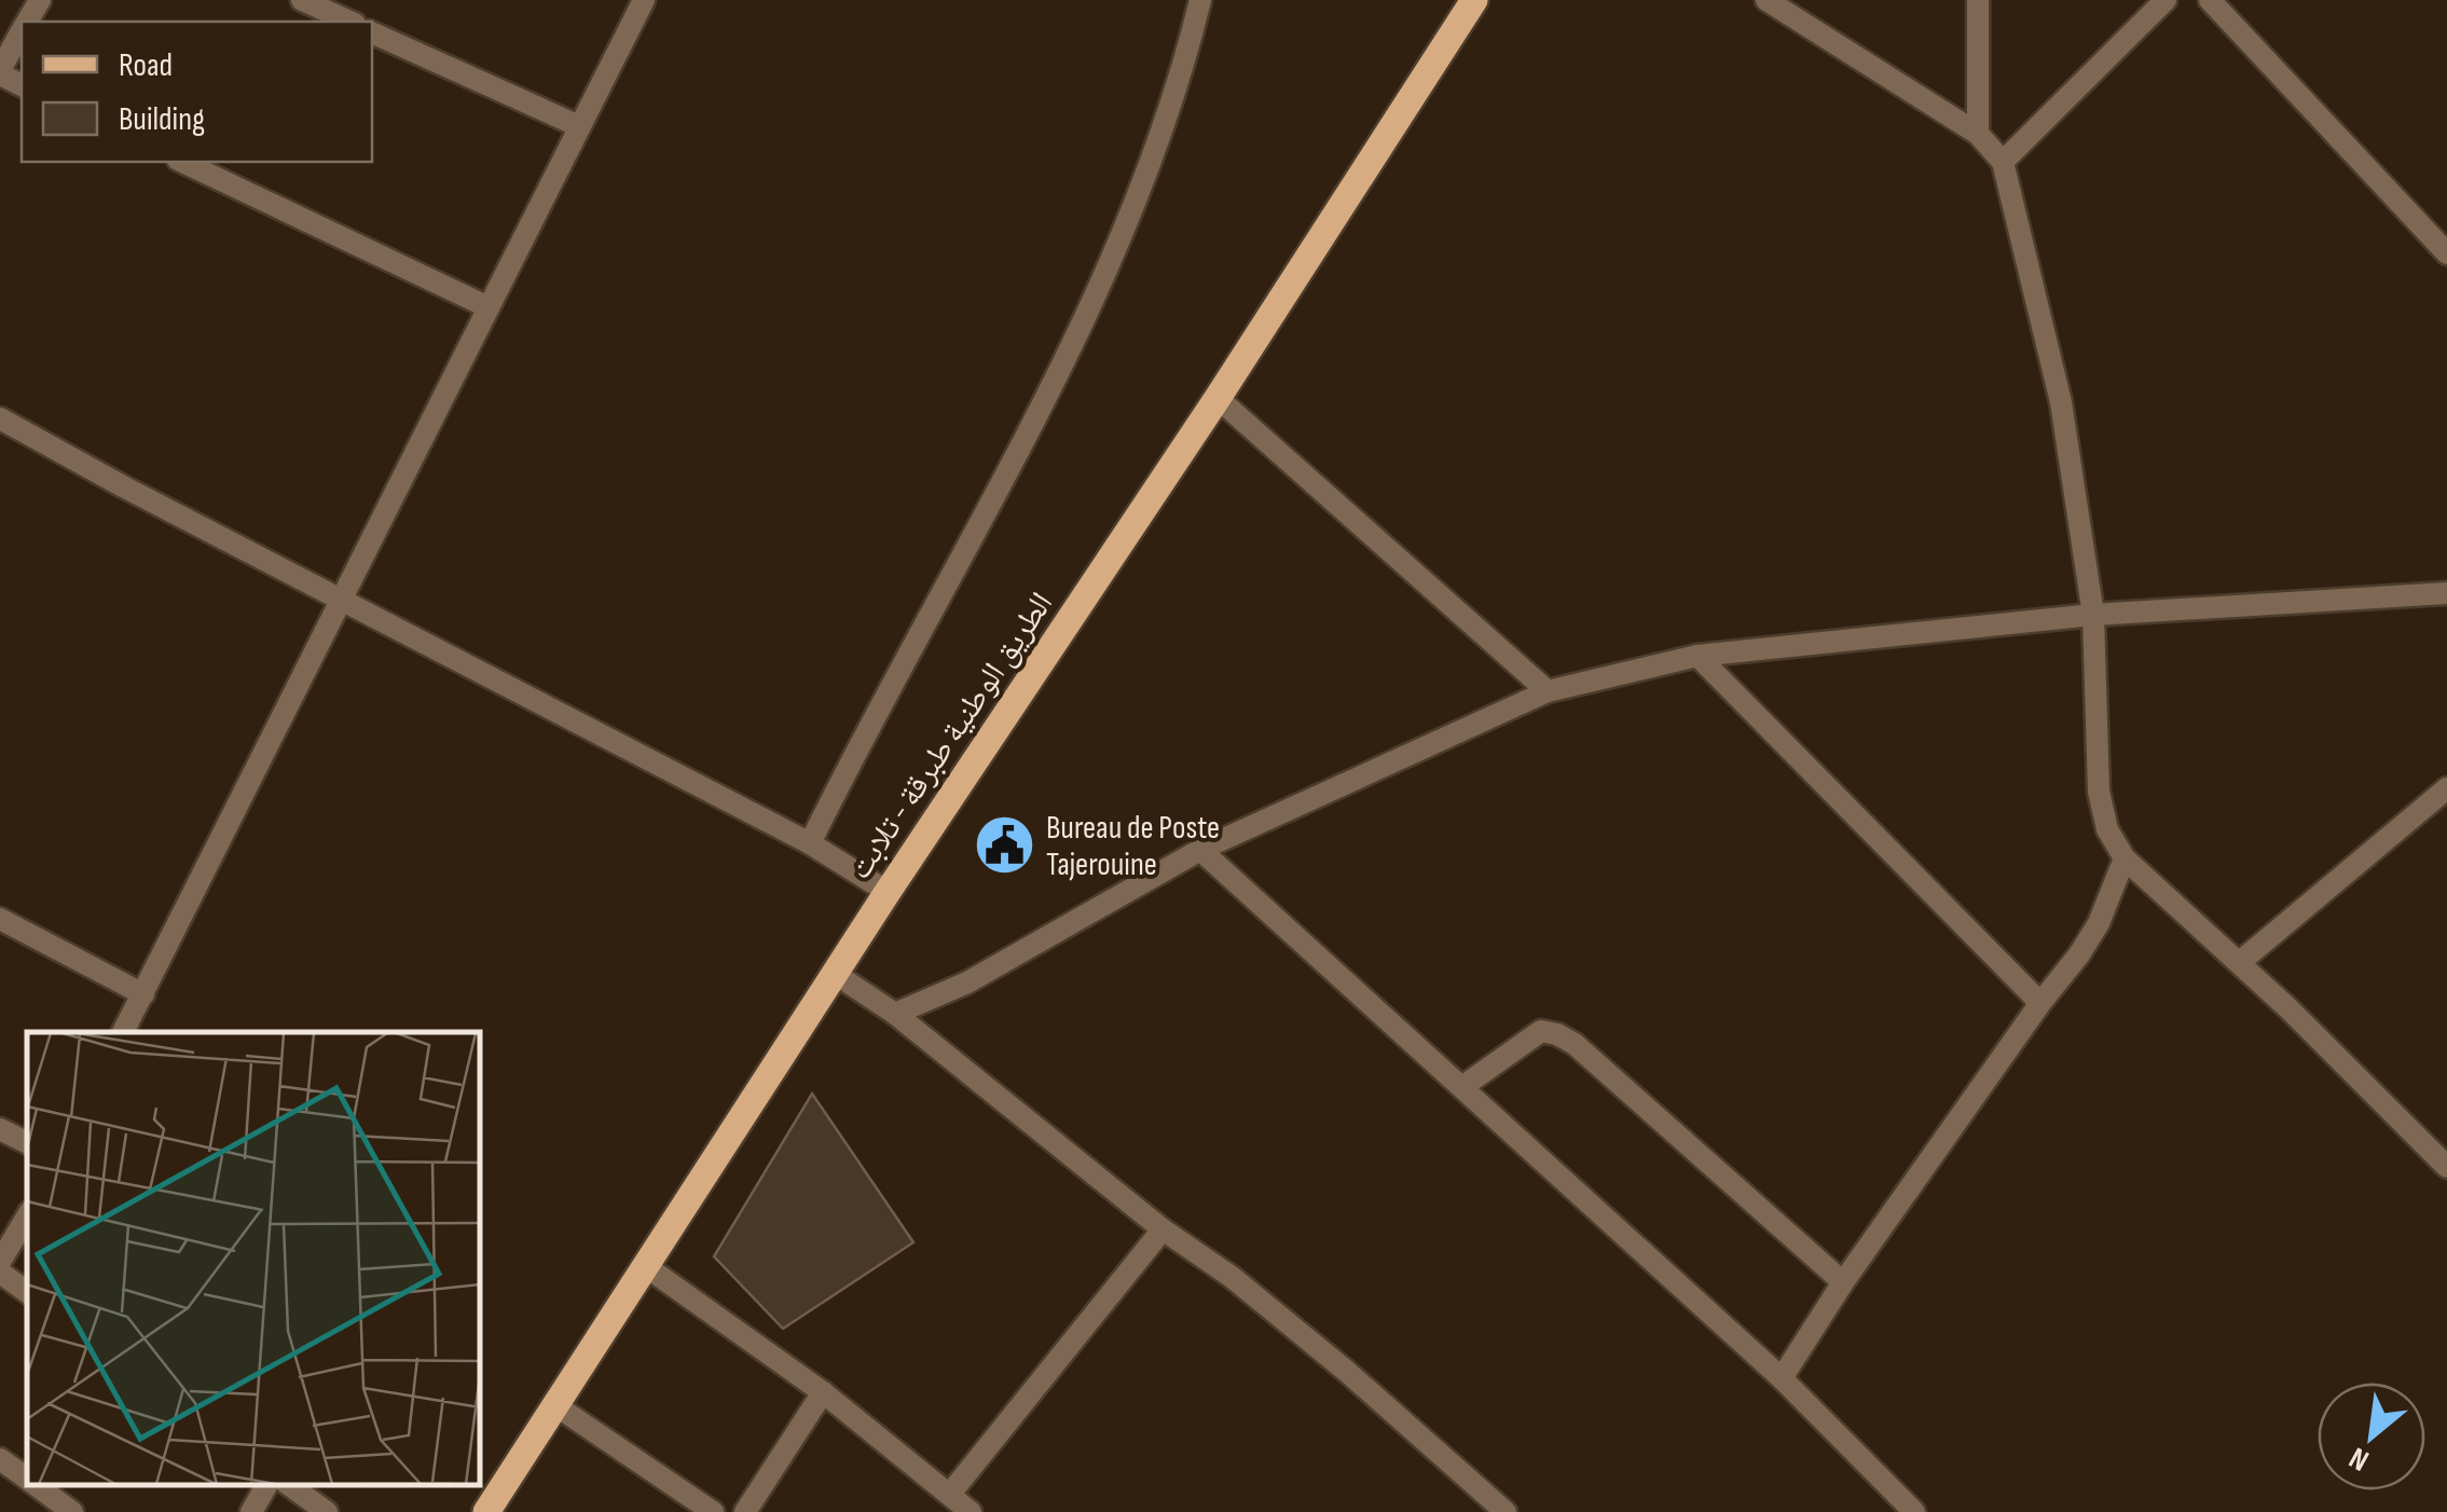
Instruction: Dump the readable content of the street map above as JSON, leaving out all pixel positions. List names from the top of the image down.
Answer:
{
  "streets": {
    "main road": ["الطريق الوطنية طبرقة - تلابت"]
  },
  "places": {
    "public building": ["Bureau de Poste Tajerouine"]
  },
  "legend": ["Road", "Building"],
  "north": "bottom left"
}
